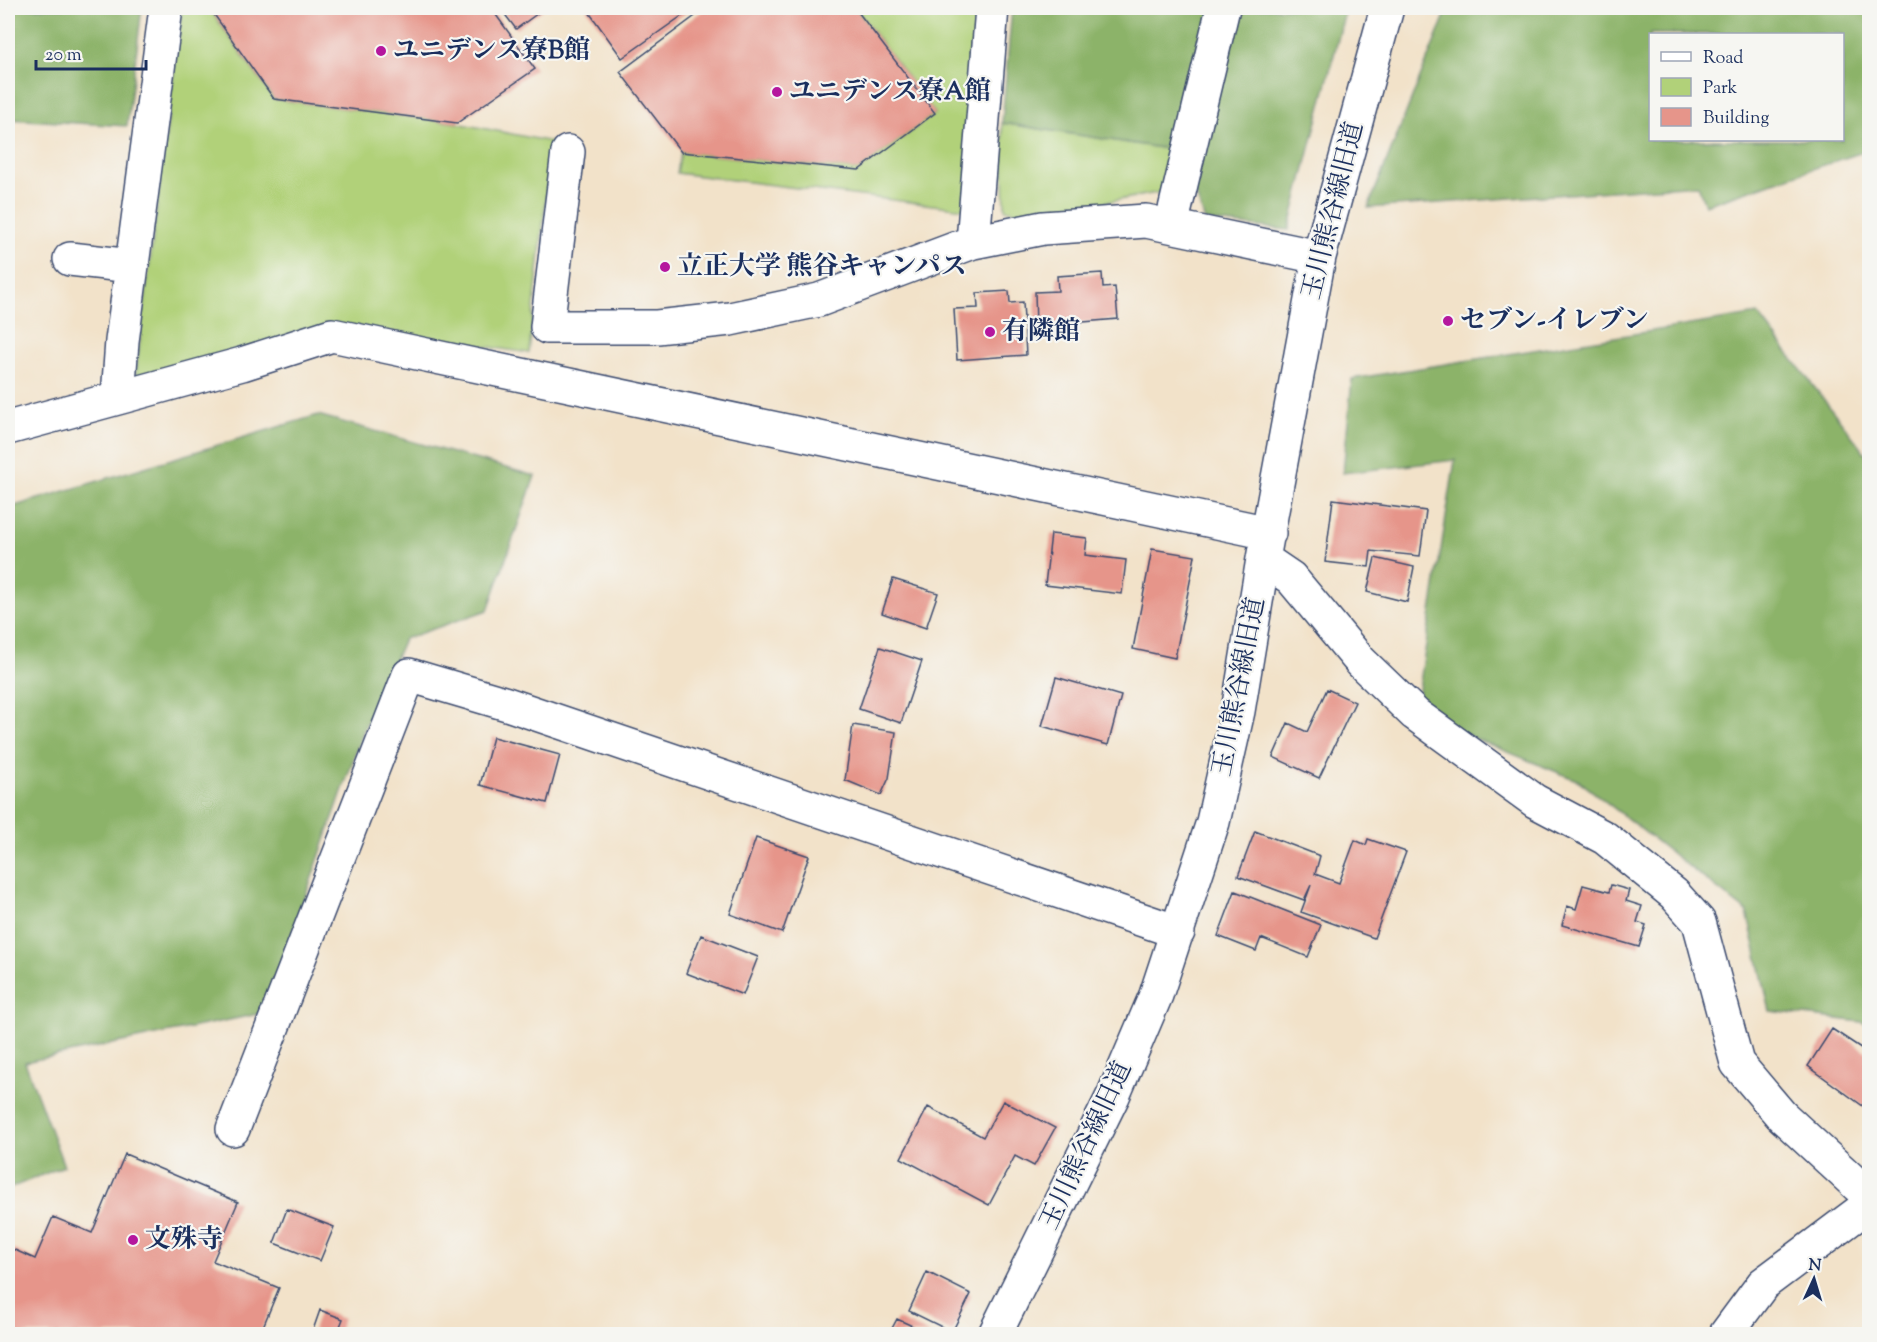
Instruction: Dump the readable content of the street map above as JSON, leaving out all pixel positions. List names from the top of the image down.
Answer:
{
  "streets": {
    "street": ["玉川熊谷線旧道"]
  },
  "places": [
    "ユニデンス寮B館",
    "ユニデンス寮A館",
    "立正大学 熊谷キャンパス",
    "セブン-イレブン",
    "有隣館",
    "文殊寺"
  ],
  "legend": ["Road", "Park", "Building"],
  "scale_bar": "20 m",
  "north": "top"
}
